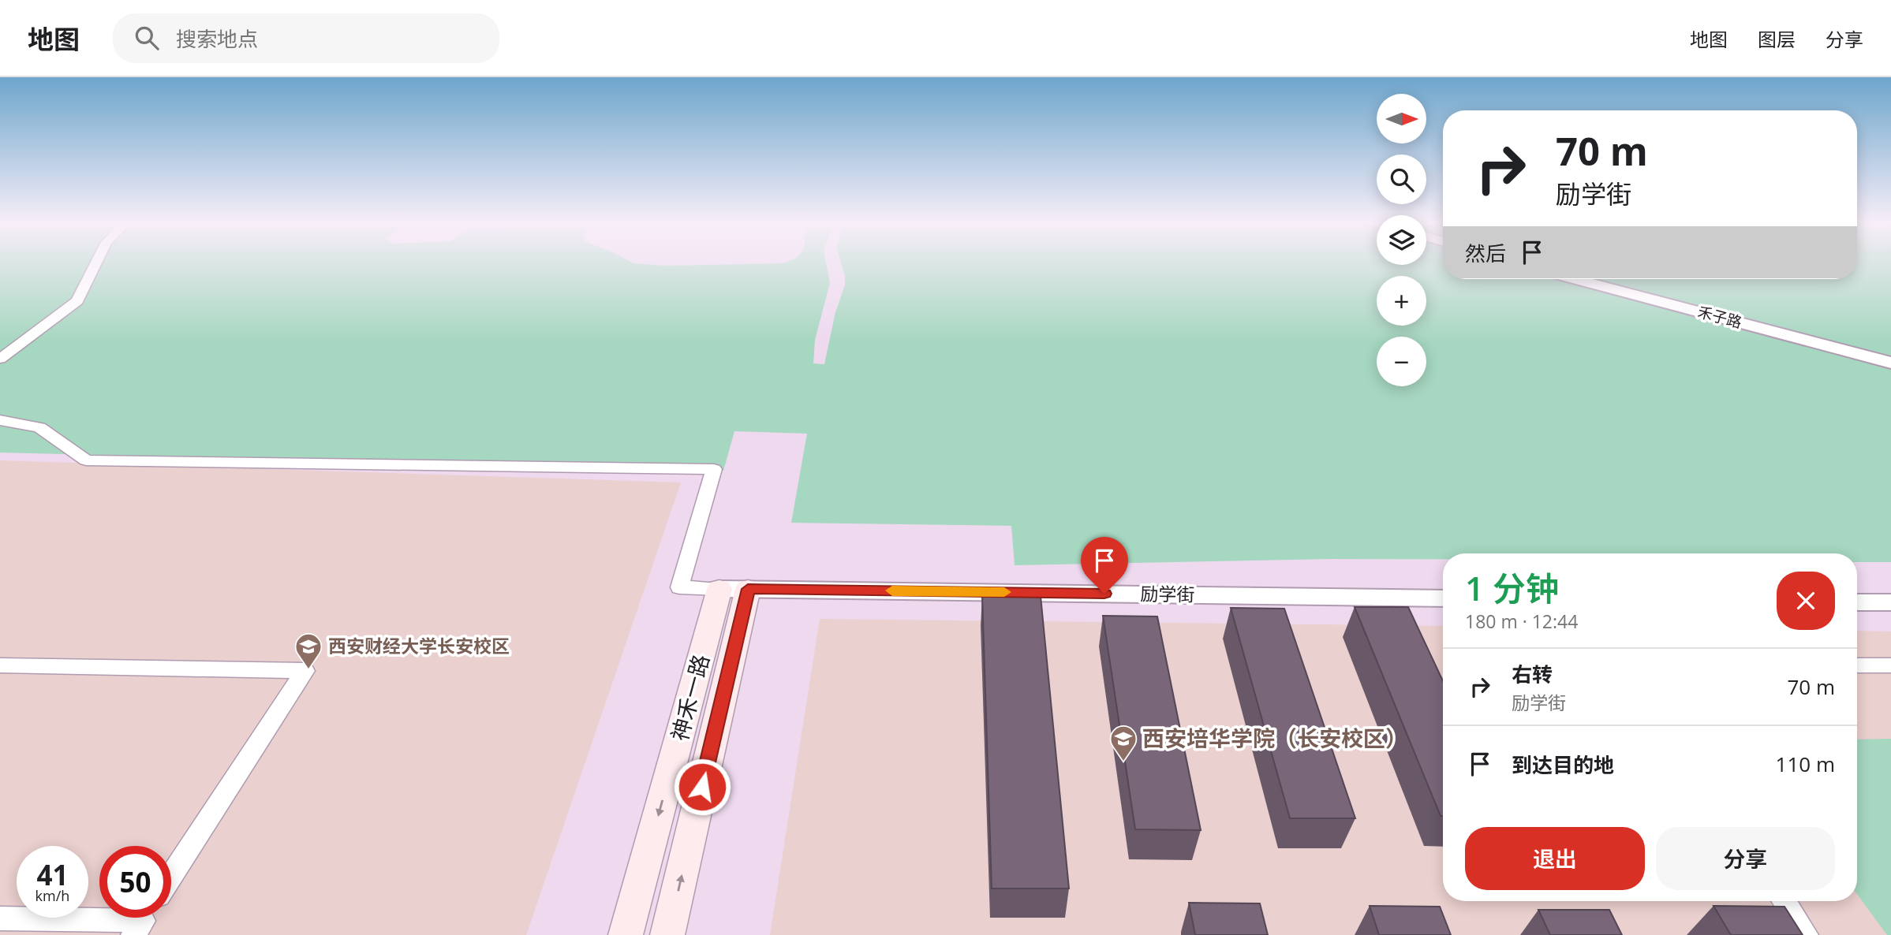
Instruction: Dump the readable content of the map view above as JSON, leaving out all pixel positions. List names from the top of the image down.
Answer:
{
  "streets": {
    "main road": ["神禾一路"],
    "street": ["禾子路", "励学街"]
  },
  "crossings": [
    ["励学街", "神禾一路"]
  ],
  "places": {
    "school or university": ["西安财经大学长安校区", "西安培华学院（长安校区）"]
  },
  "north": "right",
  "page": {
    "header": "地图",
    "search": "搜索地点",
    "nav": ["地图", "图层", "分享"],
    "map_buttons": ["+", "−"],
    "turn": ["70 m", "励学街"],
    "then": "然后",
    "heading": ["1 分钟", "180 m · 12:44"],
    "list": [
      {
        "name": "右转",
        "note": "励学街",
        "value": "70 m"
      },
      {
        "name": "到达目的地",
        "value": "110 m"
      }
    ],
    "buttons": ["退出", "分享"],
    "speed": "41 km/h",
    "limit": "50"
  }
}
